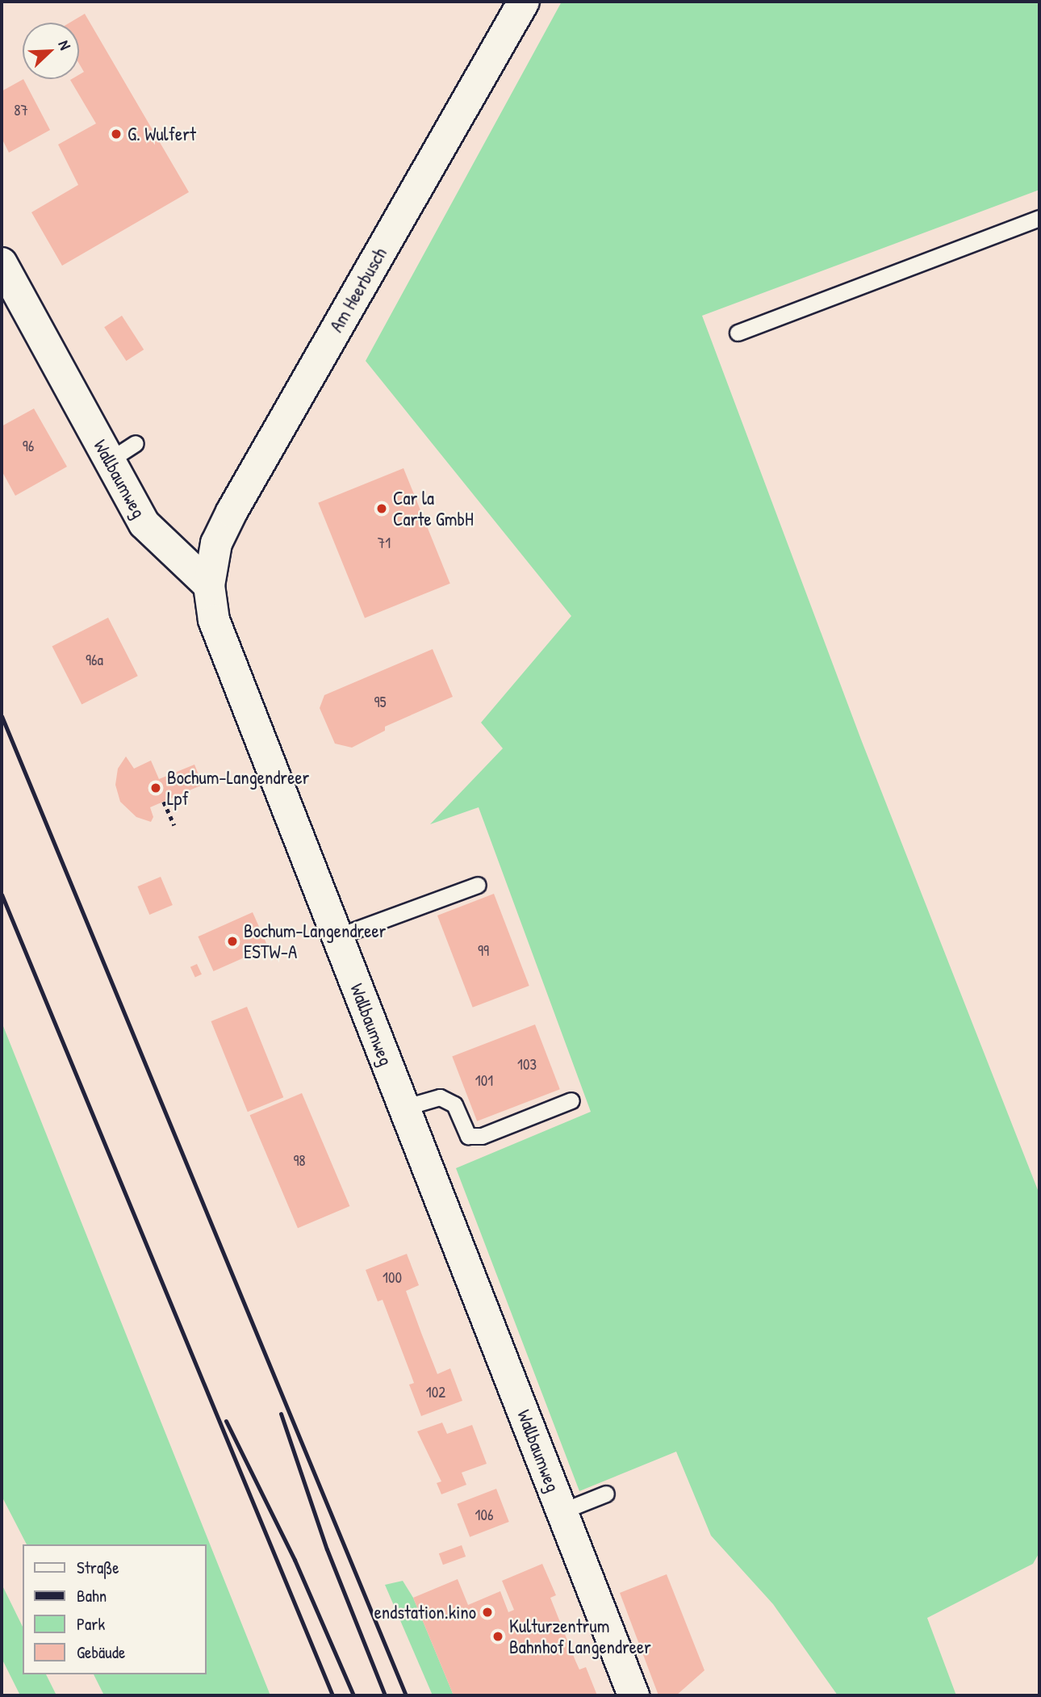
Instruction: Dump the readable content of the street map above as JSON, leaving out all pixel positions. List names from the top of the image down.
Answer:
{
  "streets": {
    "street": ["Am Heerbusch", "Wallbaumweg"]
  },
  "crossings": [
    ["Am Heerbusch", "Wallbaumweg"]
  ],
  "places": [
    "G. Wulfert",
    "Car la Carte GmbH",
    "Bochum-Langendreer Lpf",
    "Bochum-Langendreer ESTW-A",
    "endstation.kino",
    "Kulturzentrum Bahnhof Langendreer"
  ],
  "house_numbers": [
    "87",
    "96",
    "71",
    "96a",
    "95",
    "99",
    "103",
    "101",
    "98",
    "100",
    "102",
    "106"
  ],
  "legend": [
    "Straße",
    "Bahn",
    "Park",
    "Gebäude"
  ],
  "north": "top right"
}
